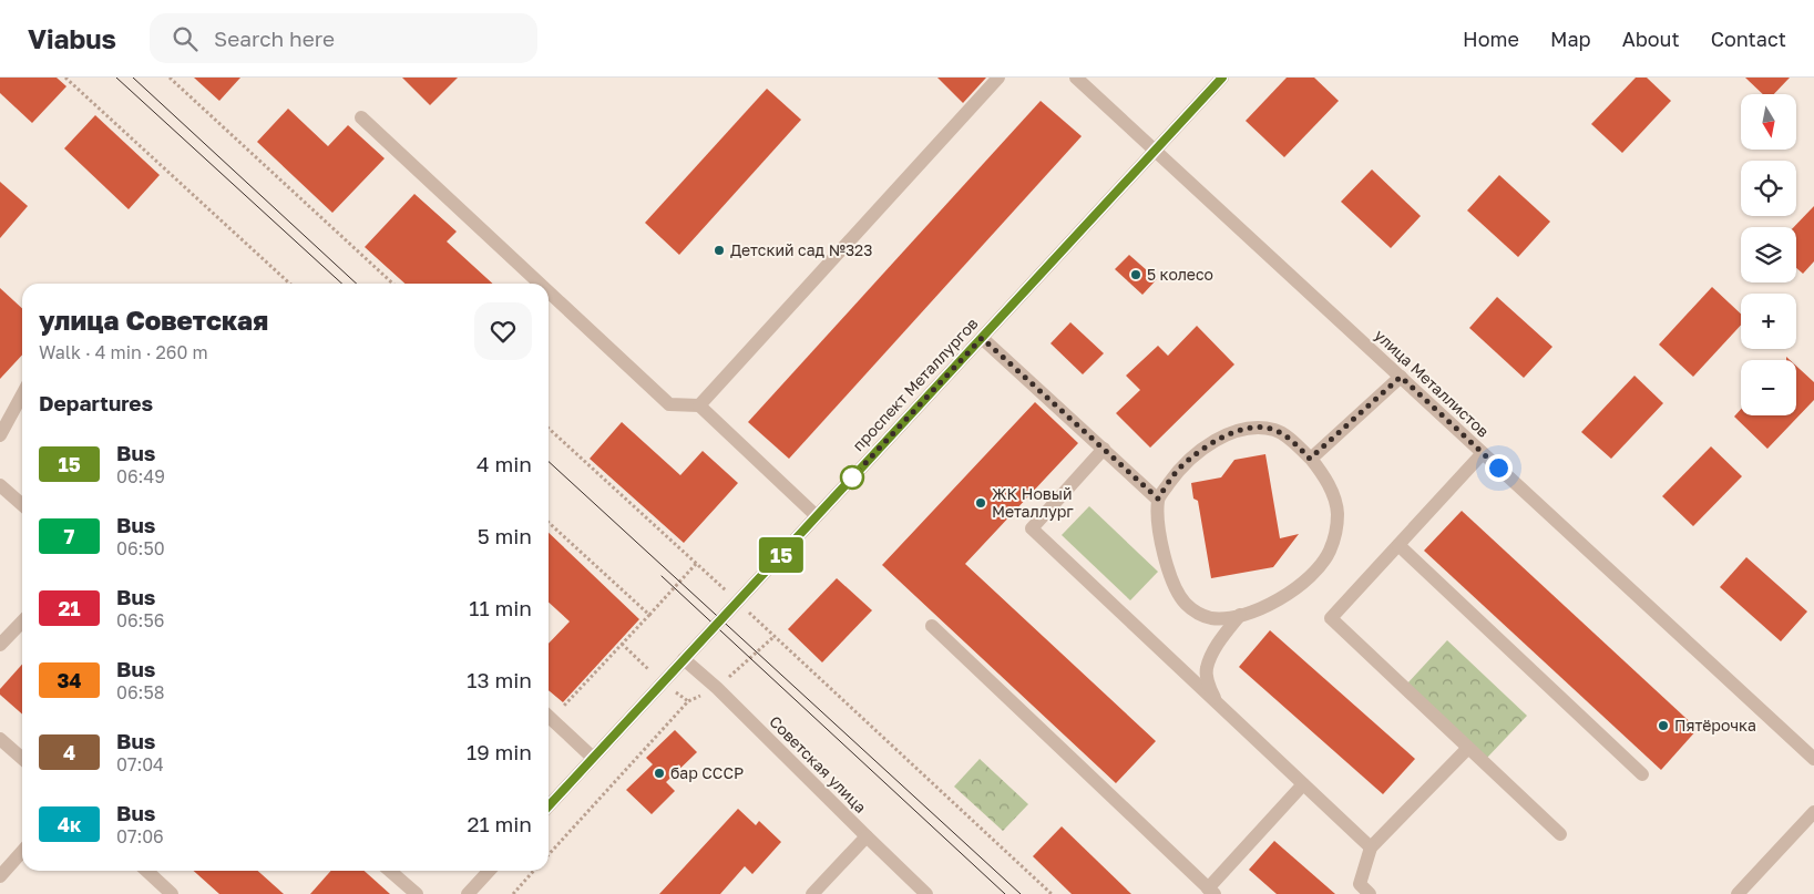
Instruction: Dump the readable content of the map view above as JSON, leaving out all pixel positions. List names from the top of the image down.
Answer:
{
  "streets": {
    "street": ["улица Металлистов", "проспект Металлургов", "Советская улица"]
  },
  "crossings": [
    ["улица Металлистов", "проспект Металлургов"],
    ["проспект Металлургов", "Советская улица"]
  ],
  "places": [
    "Детский сад №323",
    "5 колесо",
    "ЖК Новый Металлург",
    "Пятёрочка",
    "бар СССР"
  ],
  "lines": ["bus line 15"],
  "north": "bottom",
  "page": {
    "header": "Viabus",
    "search": "Search here",
    "nav": [
      "Home",
      "Map",
      "About",
      "Contact"
    ],
    "on_map": "15",
    "map_buttons": ["+", "−"],
    "heading": [
      ["улица Советская", "Walk · 4 min · 260 m"],
      "Departures"
    ],
    "list": [
      {
        "mark": "15",
        "name": "Bus",
        "note": "06:49",
        "value": "4 min"
      },
      {
        "mark": "7",
        "name": "Bus",
        "note": "06:50",
        "value": "5 min"
      },
      {
        "mark": "21",
        "name": "Bus",
        "note": "06:56",
        "value": "11 min"
      },
      {
        "mark": "34",
        "name": "Bus",
        "note": "06:58",
        "value": "13 min"
      },
      {
        "mark": "4",
        "name": "Bus",
        "note": "07:04",
        "value": "19 min"
      },
      {
        "mark": "4к",
        "name": "Bus",
        "note": "07:06",
        "value": "21 min"
      }
    ]
  }
}
